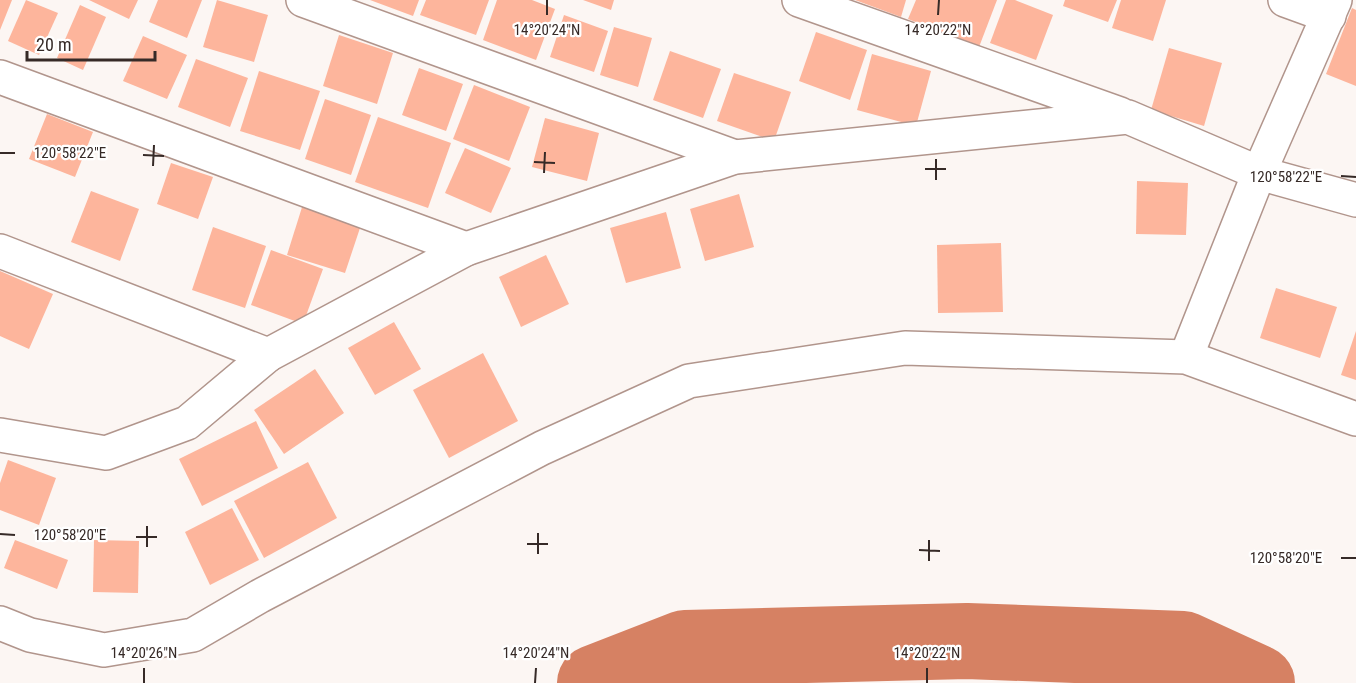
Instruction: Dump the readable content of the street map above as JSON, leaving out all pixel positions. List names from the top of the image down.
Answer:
{
  "scale_bar": "20 m",
  "coordinates": [
    "14°20'24\"N",
    "14°20'22\"N",
    "120°58'22\"E",
    "120°58'20\"E",
    "14°20'26\"N"
  ]
}
